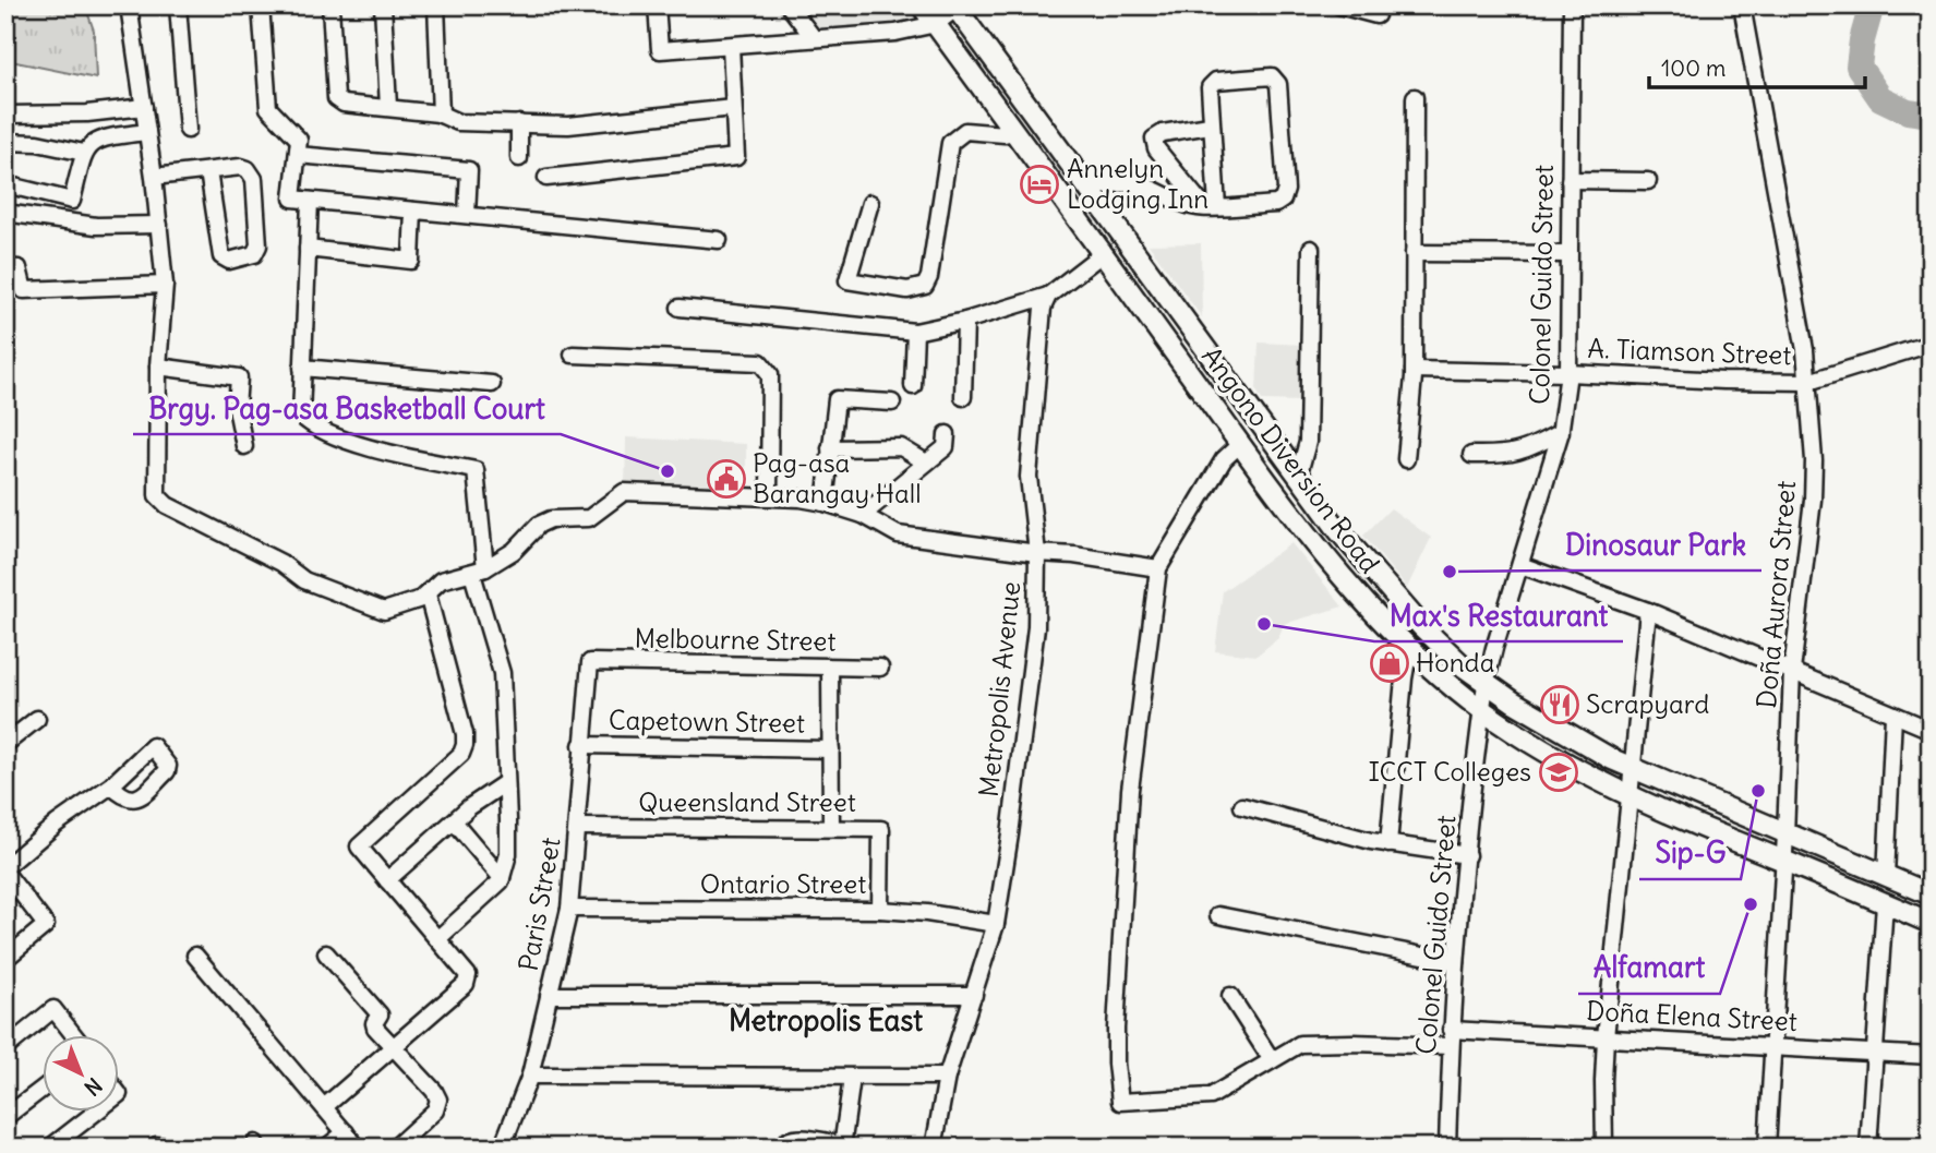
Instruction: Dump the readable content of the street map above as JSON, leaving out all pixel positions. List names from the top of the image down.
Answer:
{
  "streets": {
    "main road": ["Angono Diversion Road"],
    "street": [
      "Colonel Guido Street",
      "A. Tiamson Street",
      "Doña Aurora Street",
      "Melbourne Street",
      "Metropolis Avenue",
      "Capetown Street",
      "Queensland Street",
      "Ontario Street",
      "Paris Street",
      "Doña Elena Street"
    ]
  },
  "crossings": [
    ["Colonel Guido Street", "A. Tiamson Street"],
    ["Colonel Guido Street", "Angono Diversion Road"],
    ["Colonel Guido Street", "Doña Elena Street"],
    ["A. Tiamson Street", "Doña Aurora Street"],
    ["Angono Diversion Road", "Doña Aurora Street"],
    ["Doña Aurora Street", "Doña Elena Street"],
    ["Melbourne Street", "Paris Street"],
    ["Metropolis Avenue", "Ontario Street"],
    ["Capetown Street", "Paris Street"],
    ["Queensland Street", "Ontario Street"],
    ["Queensland Street", "Paris Street"],
    ["Ontario Street", "Paris Street"]
  ],
  "districts": ["Metropolis East"],
  "places": {
    "hotel": ["Annelyn Lodging Inn"],
    "other": [
      "Brgy. Pag-asa Basketball Court",
      "Dinosaur Park",
      "Max's Restaurant",
      "Sip-G",
      "Alfamart"
    ],
    "public building": ["Pag-asa Barangay Hall"],
    "shop": ["Honda"],
    "restaurant": ["Scrapyard"],
    "school or university": ["ICCT Colleges"]
  },
  "scale_bar": "100 m",
  "north": "bottom right"
}
